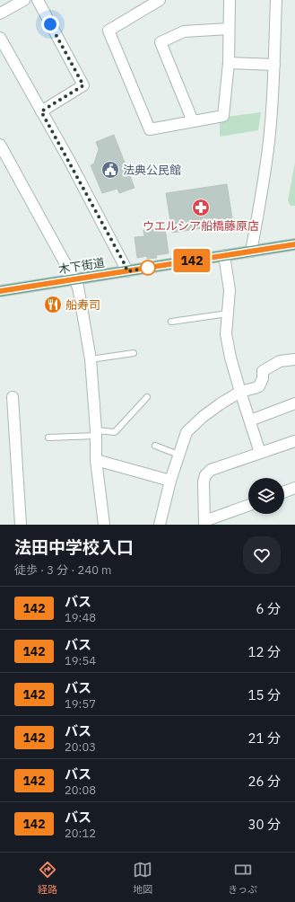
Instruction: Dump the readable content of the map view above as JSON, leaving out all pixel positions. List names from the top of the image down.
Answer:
{
  "streets": {
    "main road": ["木下街道"]
  },
  "places": {
    "public building": ["法典公民館"],
    "pharmacy": ["ウエルシア船橋藤原店"],
    "restaurant": ["船寿司"]
  },
  "lines": ["bus line 142"],
  "page": {
    "on_map": "142",
    "heading": ["法田中学校入口", "徒歩 · 3 分 · 240 m"],
    "list": [
      {
        "mark": "142",
        "name": "バス",
        "note": "19:48",
        "value": "6 分"
      },
      {
        "mark": "142",
        "name": "バス",
        "note": "19:54",
        "value": "12 分"
      },
      {
        "mark": "142",
        "name": "バス",
        "note": "19:57",
        "value": "15 分"
      },
      {
        "mark": "142",
        "name": "バス",
        "note": "20:03",
        "value": "21 分"
      },
      {
        "mark": "142",
        "name": "バス",
        "note": "20:08",
        "value": "26 分"
      },
      {
        "mark": "142",
        "name": "バス",
        "note": "20:12",
        "value": "30 分"
      }
    ],
    "tabs": ["経路", "地図", "きっぷ"]
  }
}
